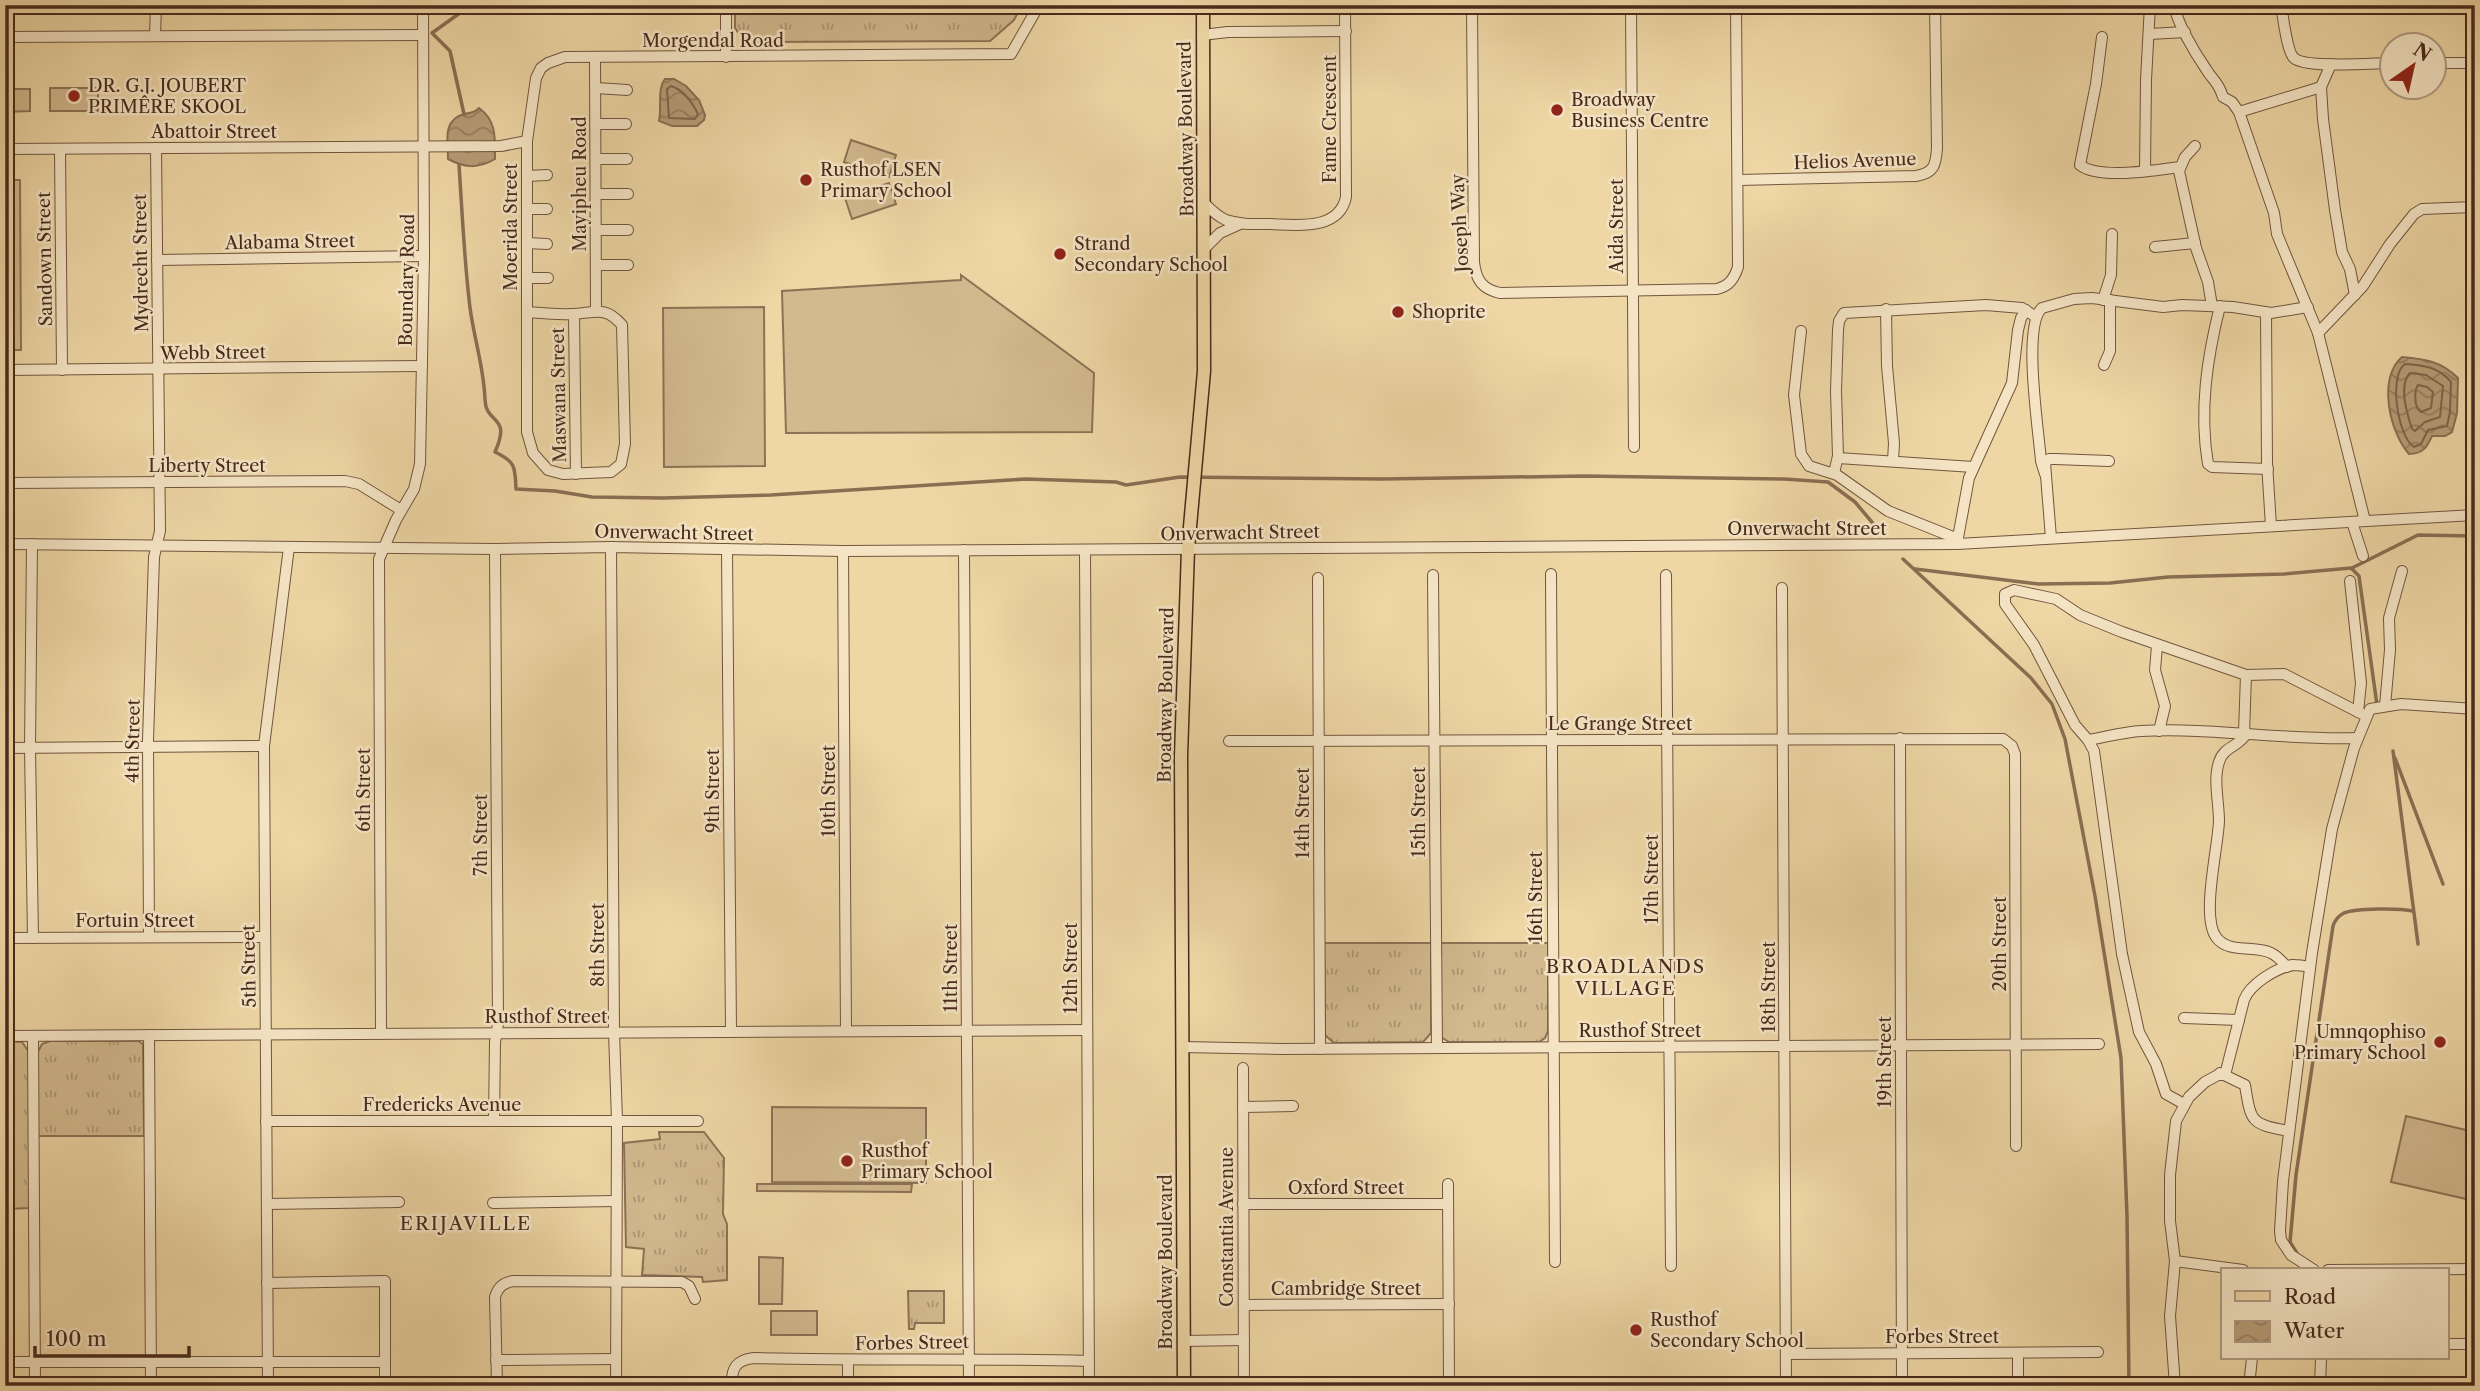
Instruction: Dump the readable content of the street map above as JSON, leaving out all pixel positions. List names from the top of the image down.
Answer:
{
  "streets": {
    "main road": ["Broadway Boulevard"],
    "street": [
      "Morgendal Road",
      "Fame Crescent",
      "Abattoir Street",
      "Helios Avenue",
      "Mayipheu Road",
      "Joseph Way",
      "Aida Street",
      "Moerida Street",
      "Alabama Street",
      "Sandown Street",
      "Mydrecht Street",
      "Boundary Road",
      "Webb Street",
      "Maswana Street",
      "Liberty Street",
      "Onverwacht Street",
      "Le Grange Street",
      "4th Street",
      "6th Street",
      "9th Street",
      "10th Street",
      "15th Street",
      "14th Street",
      "7th Street",
      "17th Street",
      "16th Street",
      "Fortuin Street",
      "20th Street",
      "8th Street",
      "5th Street",
      "11th Street",
      "12th Street",
      "18th Street",
      "Rusthof Street",
      "19th Street",
      "Fredericks Avenue",
      "Oxford Street",
      "Constantia Avenue",
      "Cambridge Street",
      "Forbes Street"
    ]
  },
  "crossings": [
    ["Morgendal Road", "Mayipheu Road"],
    ["Morgendal Road", "Moerida Street"],
    ["Fame Crescent", "Broadway Boulevard"],
    ["Broadway Boulevard", "Onverwacht Street"],
    ["Broadway Boulevard", "Rusthof Street"],
    ["Abattoir Street", "Sandown Street"],
    ["Abattoir Street", "Mydrecht Street"],
    ["Abattoir Street", "Boundary Road"],
    ["Mayipheu Road", "Moerida Street"],
    ["Joseph Way", "Aida Street"],
    ["Moerida Street", "Maswana Street"],
    ["Alabama Street", "Mydrecht Street"],
    ["Alabama Street", "Boundary Road"],
    ["Sandown Street", "Webb Street"],
    ["Mydrecht Street", "Webb Street"],
    ["Mydrecht Street", "Liberty Street"],
    ["Mydrecht Street", "Onverwacht Street"],
    ["Mydrecht Street", "4th Street"],
    ["Boundary Road", "Webb Street"],
    ["Boundary Road", "Liberty Street"],
    ["Boundary Road", "Onverwacht Street"],
    ["Boundary Road", "6th Street"],
    ["Onverwacht Street", "4th Street"],
    ["Onverwacht Street", "6th Street"],
    ["Onverwacht Street", "9th Street"],
    ["Onverwacht Street", "10th Street"],
    ["Onverwacht Street", "7th Street"],
    ["Onverwacht Street", "8th Street"],
    ["Onverwacht Street", "5th Street"],
    ["Onverwacht Street", "11th Street"],
    ["Onverwacht Street", "12th Street"],
    ["Le Grange Street", "15th Street"],
    ["Le Grange Street", "14th Street"],
    ["Le Grange Street", "17th Street"],
    ["Le Grange Street", "16th Street"],
    ["Le Grange Street", "20th Street"],
    ["Le Grange Street", "18th Street"],
    ["Le Grange Street", "19th Street"],
    ["4th Street", "Fortuin Street"],
    ["6th Street", "Rusthof Street"],
    ["9th Street", "Rusthof Street"],
    ["10th Street", "Rusthof Street"],
    ["15th Street", "Rusthof Street"],
    ["14th Street", "Rusthof Street"],
    ["7th Street", "Rusthof Street"],
    ["7th Street", "Fredericks Avenue"],
    ["17th Street", "Rusthof Street"],
    ["16th Street", "Rusthof Street"],
    ["Fortuin Street", "5th Street"],
    ["20th Street", "Rusthof Street"],
    ["8th Street", "Rusthof Street"],
    ["8th Street", "Fredericks Avenue"],
    ["5th Street", "Rusthof Street"],
    ["5th Street", "Fredericks Avenue"],
    ["11th Street", "Rusthof Street"],
    ["11th Street", "Forbes Street"],
    ["12th Street", "Rusthof Street"],
    ["12th Street", "Forbes Street"],
    ["18th Street", "Rusthof Street"],
    ["18th Street", "Forbes Street"],
    ["Rusthof Street", "19th Street"],
    ["19th Street", "Forbes Street"],
    ["Oxford Street", "Constantia Avenue"],
    ["Constantia Avenue", "Cambridge Street"]
  ],
  "districts": ["BROADLANDS VILLAGE", "ERIJAVILLE"],
  "places": [
    "DR. G.J. JOUBERT PRIMÊRE SKOOL",
    "Broadway Business Centre",
    "Rusthof LSEN Primary School",
    "Strand Secondary School",
    "Shoprite",
    "Umnqophiso Primary School",
    "Rusthof Primary School",
    "Rusthof Secondary School"
  ],
  "legend": ["Road", "Water"],
  "scale_bar": "100 m",
  "north": "top right"
}
